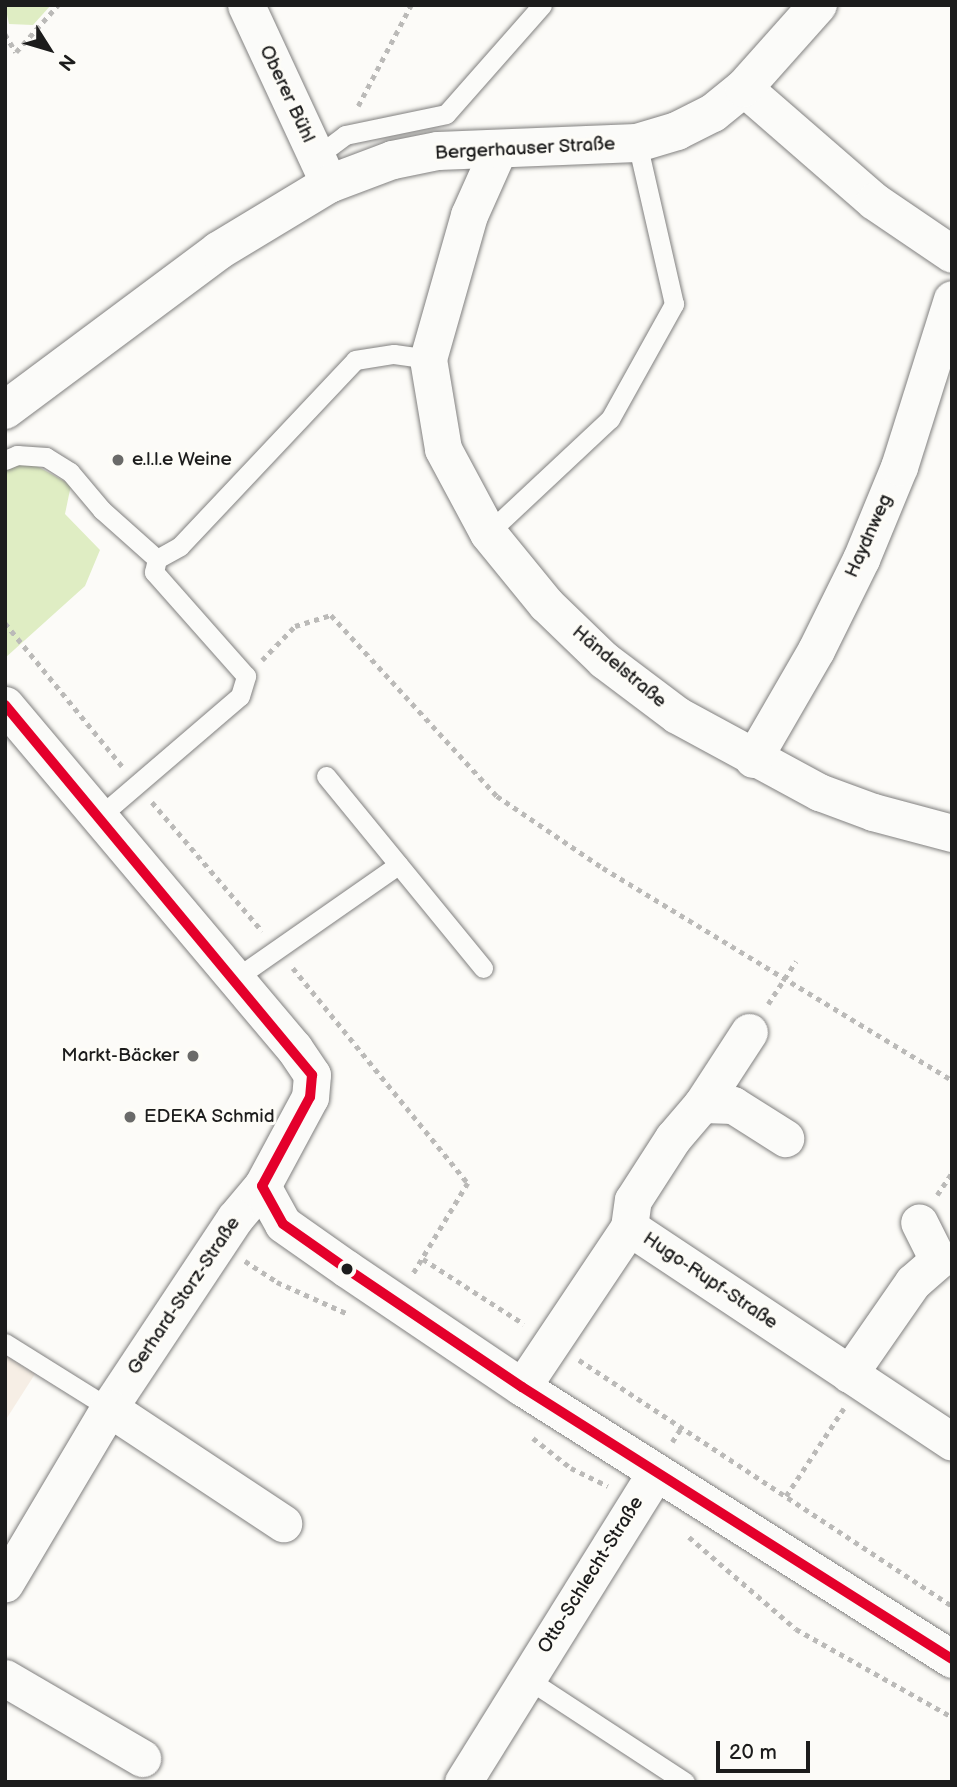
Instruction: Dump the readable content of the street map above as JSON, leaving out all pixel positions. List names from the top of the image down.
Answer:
{
  "streets": {
    "street": [
      "Oberer Bühl",
      "Bergerhauser Straße",
      "Haydnweg",
      "Händelstraße",
      "Hugo-Rupf-Straße",
      "Gerhard-Storz-Straße",
      "Otto-Schlecht-Straße"
    ]
  },
  "crossings": [
    ["Oberer Bühl", "Bergerhauser Straße"],
    ["Bergerhauser Straße", "Händelstraße"],
    ["Haydnweg", "Händelstraße"]
  ],
  "places": ["e.l.l.e Weine", "Markt-Bäcker", "EDEKA Schmid"],
  "scale_bar": "20 m",
  "north": "bottom right"
}
